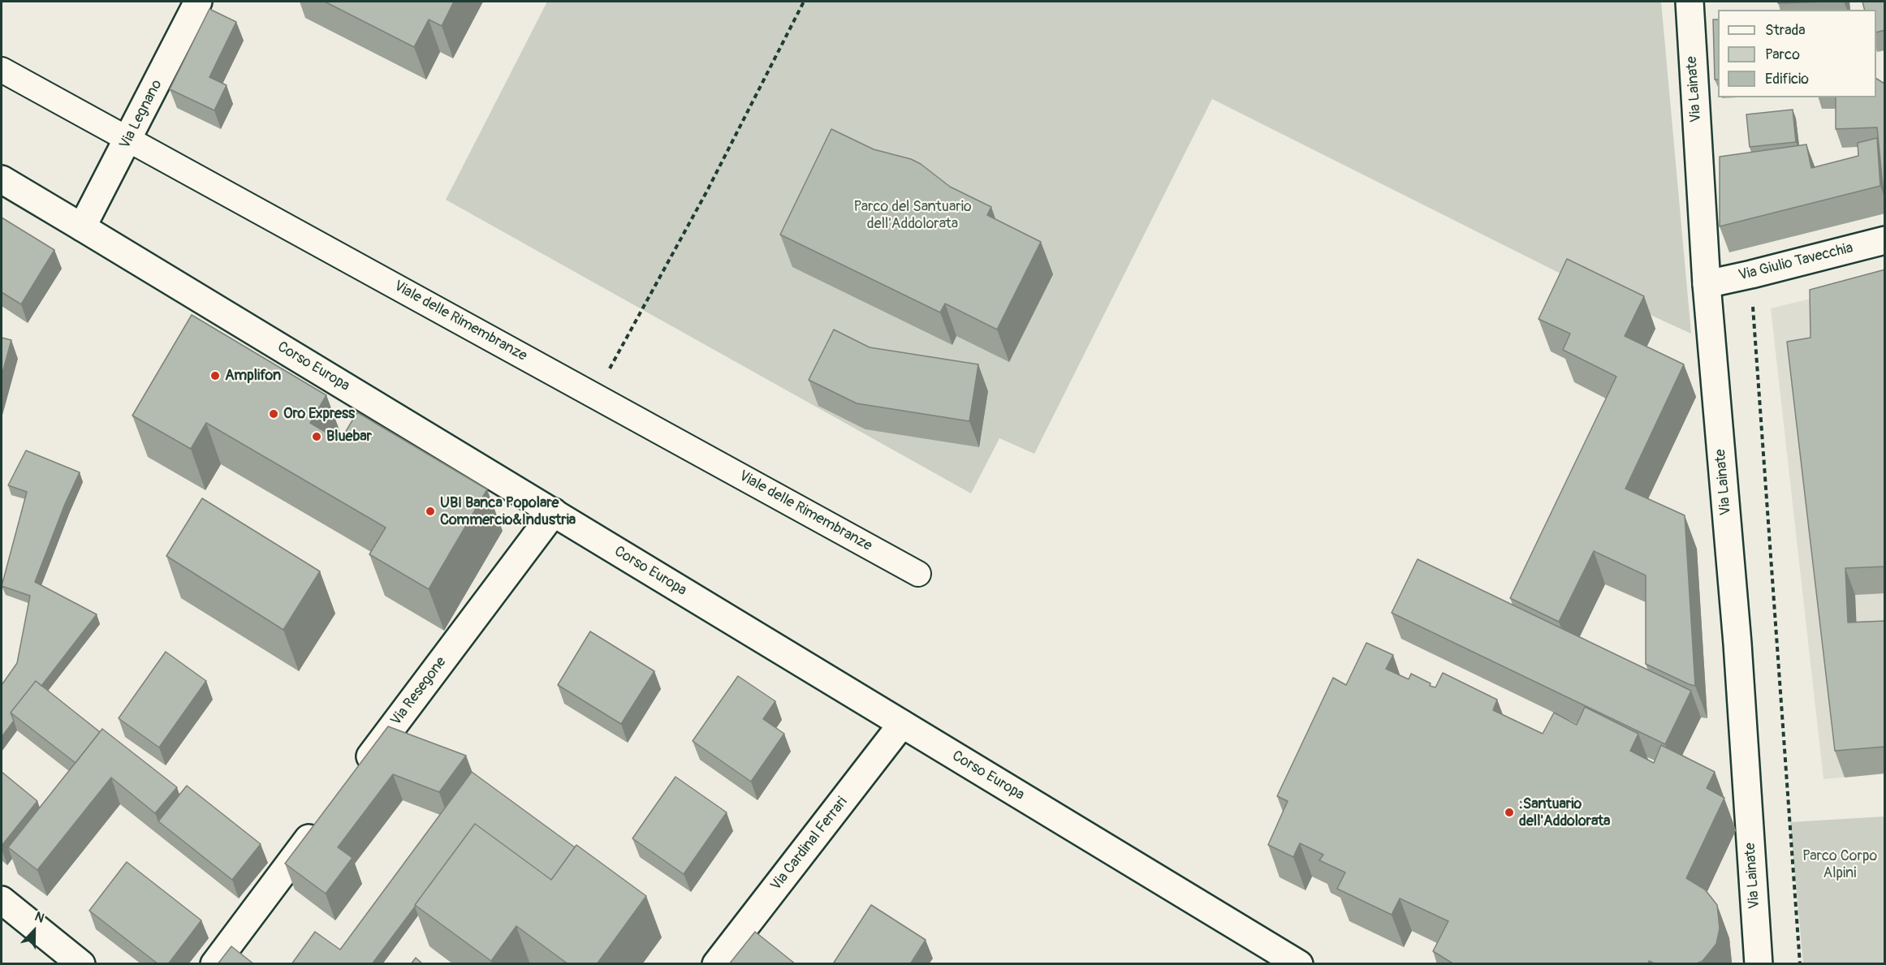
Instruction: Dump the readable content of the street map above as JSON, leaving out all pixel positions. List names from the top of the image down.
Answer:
{
  "streets": {
    "street": [
      "Via Lainate",
      "Via Legnano",
      "Via Giulio Tavecchia",
      "Viale delle Rimembranze",
      "Corso Europa",
      "Via Resegone",
      "Via Cardinal Ferrari"
    ]
  },
  "crossings": [
    ["Via Lainate", "Via Giulio Tavecchia"],
    ["Via Legnano", "Viale delle Rimembranze"],
    ["Via Legnano", "Corso Europa"],
    ["Corso Europa", "Via Resegone"],
    ["Corso Europa", "Via Cardinal Ferrari"]
  ],
  "parks": ["Parco del Santuario dell'Addolorata", "Parco Corpo Alpini"],
  "places": [
    "Amplifon",
    "Oro Express",
    "Bluebar",
    "UBI Banca Popolare Commercio&Industria",
    ":Santuario dell'Addolorata"
  ],
  "legend": ["Strada", "Parco", "Edificio"],
  "north": "top"
}
